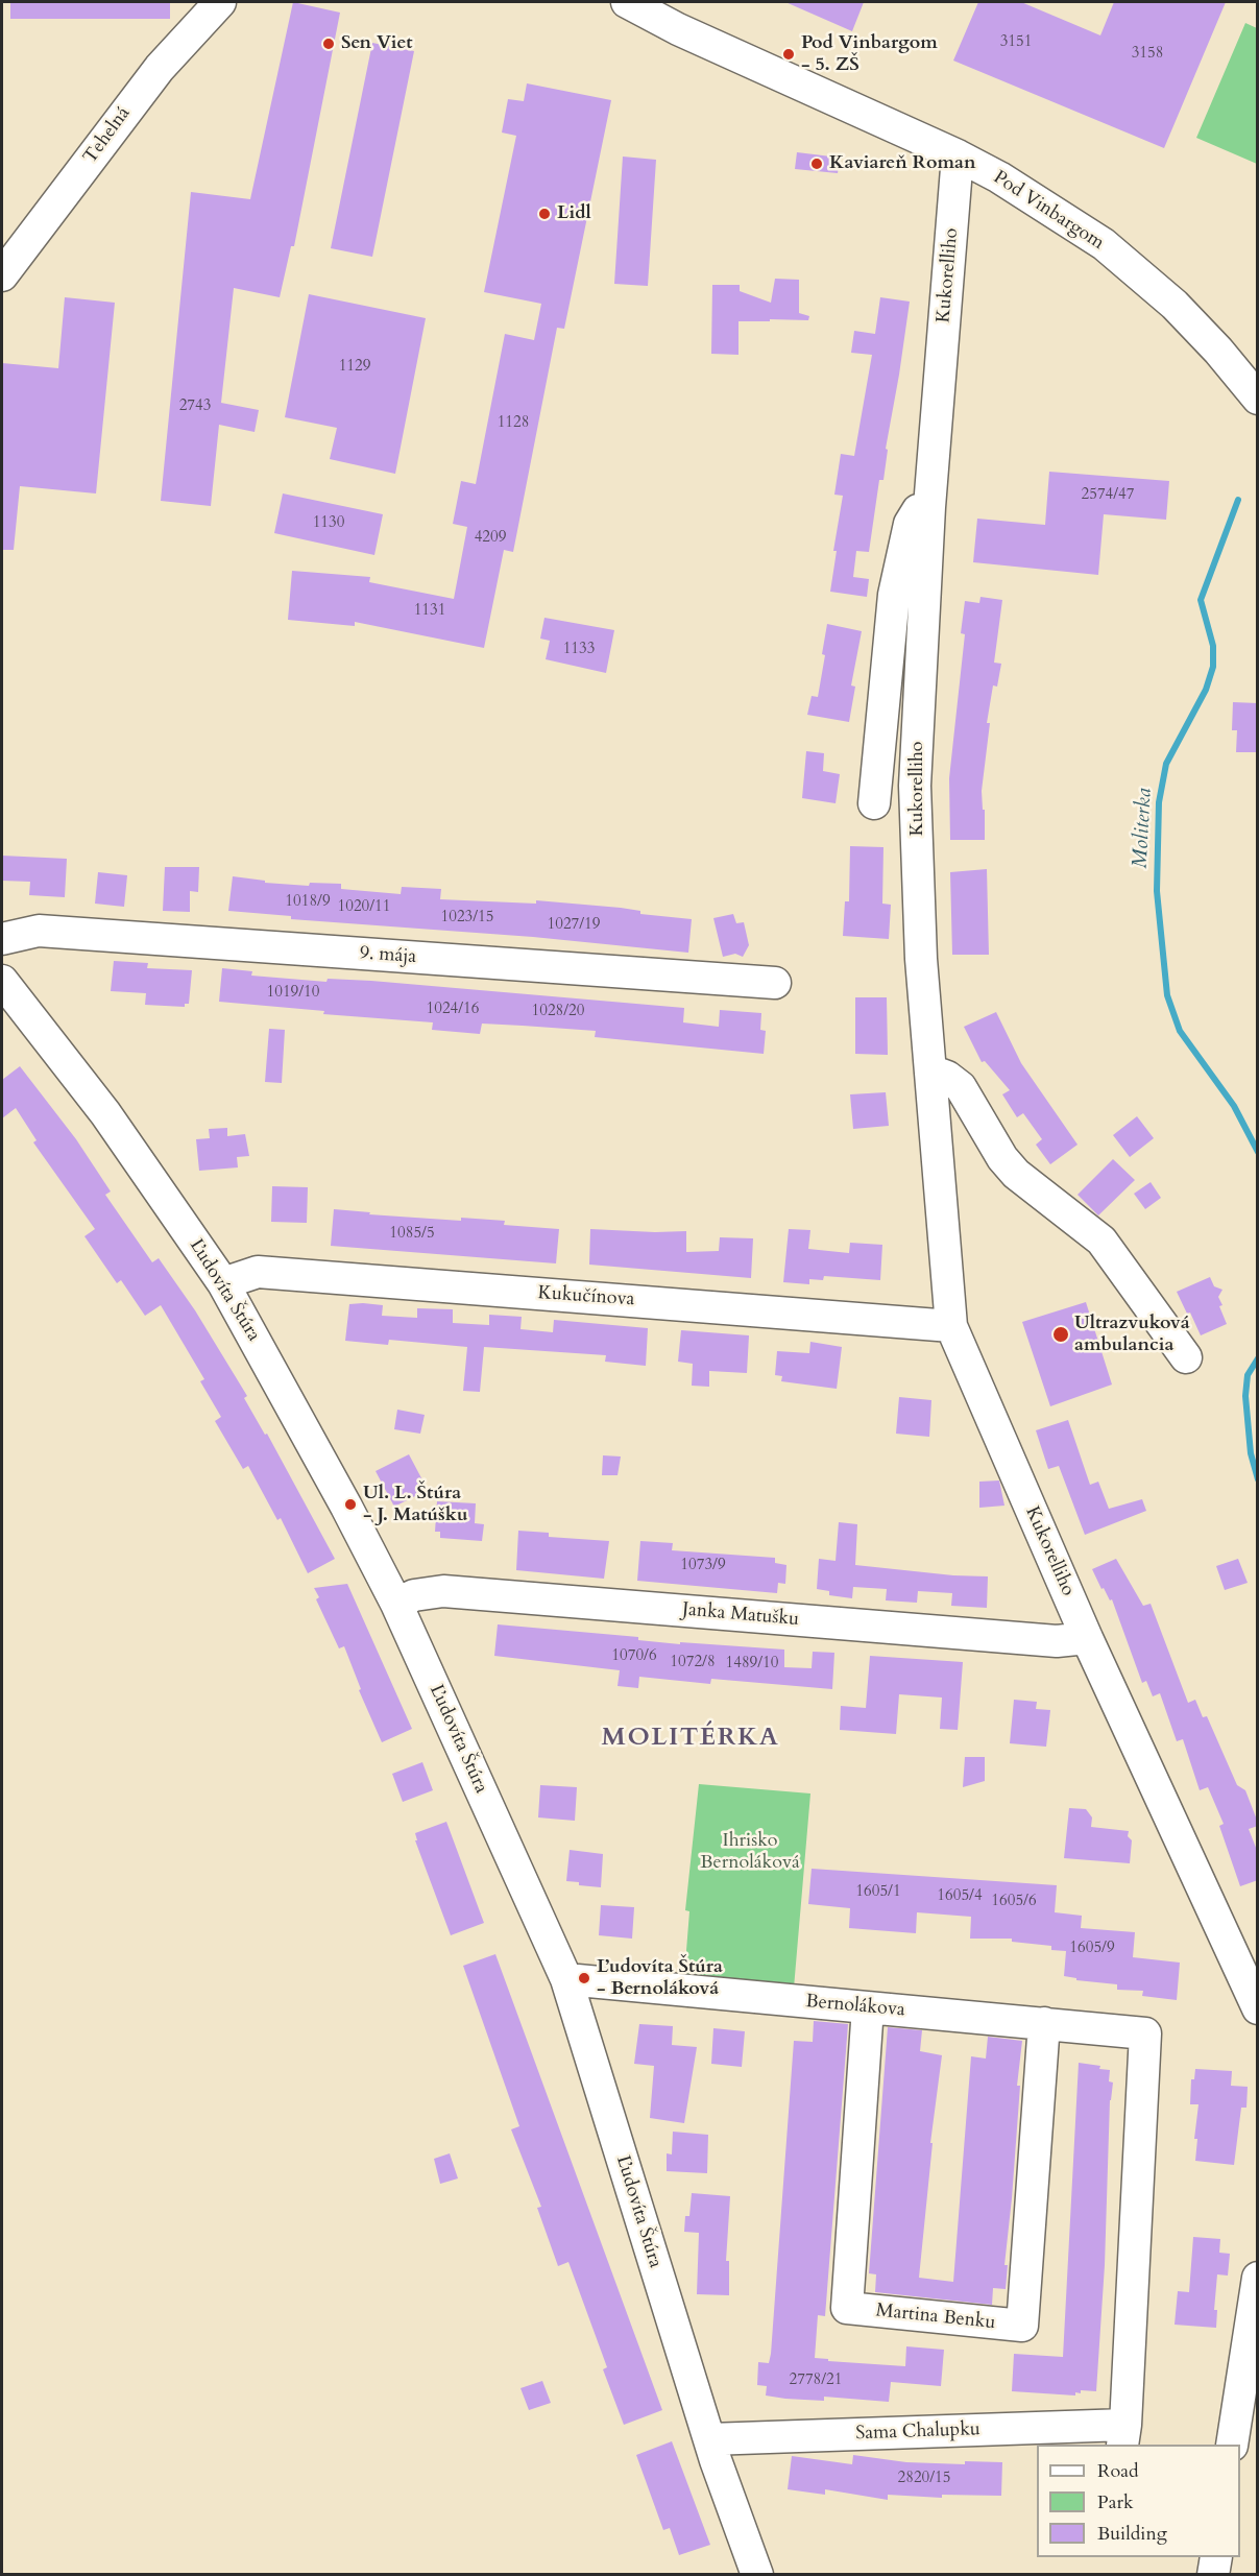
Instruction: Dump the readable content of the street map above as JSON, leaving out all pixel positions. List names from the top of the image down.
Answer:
{
  "streets": {
    "street": [
      "Tehelná",
      "Pod Vinbargom",
      "Kukorelliho",
      "9. mája",
      "Ľudovíta Štúra",
      "Kukučínova",
      "Janka Matušku",
      "Bernolákova",
      "Martina Benku",
      "Sama Chalupku"
    ]
  },
  "crossings": [
    ["Pod Vinbargom", "Kukorelliho"],
    ["Kukorelliho", "Kukučínova"],
    ["Kukorelliho", "Janka Matušku"],
    ["Ľudovíta Štúra", "Kukučínova"],
    ["Ľudovíta Štúra", "Janka Matušku"],
    ["Ľudovíta Štúra", "Bernolákova"],
    ["Ľudovíta Štúra", "Sama Chalupku"],
    ["Bernolákova", "Martina Benku"],
    ["Bernolákova", "Sama Chalupku"]
  ],
  "districts": ["MOLITÉRKA"],
  "water": ["Moliterka"],
  "parks": ["Ihrisko Bernoláková"],
  "places": [
    "Sen Viet",
    "Pod Vinbargom - 5. ZŠ",
    "Kaviareň Roman",
    "Lidl",
    "Ultrazvuková ambulancia",
    "Ul. L. Štúra - J. Matúšku",
    "Ľudovíta Štúra - Bernoláková"
  ],
  "house_numbers": [
    "3151",
    "3158",
    "1129",
    "2743",
    "1128",
    "2574/47",
    "1130",
    "4209",
    "1131",
    "1133",
    "1018/9",
    "1020/11",
    "1023/15",
    "1027/19",
    "1019/10",
    "1024/16",
    "1028/20",
    "1085/5",
    "1073/9",
    "1070/6",
    "1072/8",
    "1489/10",
    "1605/1",
    "1605/4",
    "1605/6",
    "1605/9",
    "2778/21",
    "2820/15"
  ],
  "legend": ["Road", "Park", "Building"]
}
